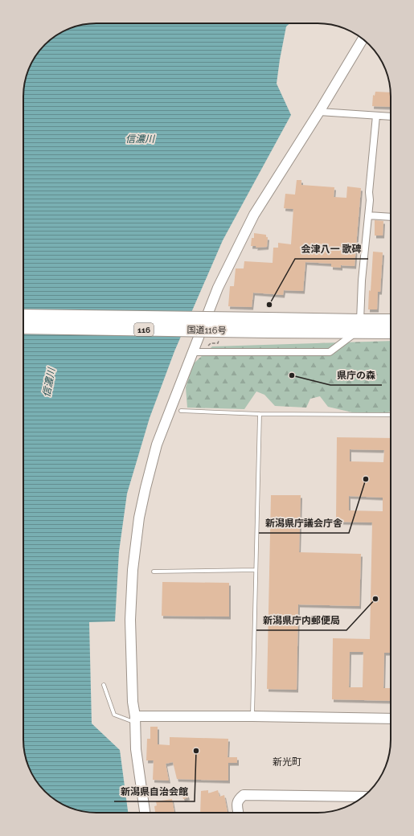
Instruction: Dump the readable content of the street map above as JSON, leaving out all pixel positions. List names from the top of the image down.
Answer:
{
  "streets": {
    "highway": ["116", "国道116号"]
  },
  "districts": ["新光町"],
  "water": ["信濃川"],
  "places": [
    "会津八一 歌碑",
    "県庁の森",
    "新潟県庁議会庁舎",
    "新潟県庁内郵便局",
    "新潟県自治会館"
  ]
}
